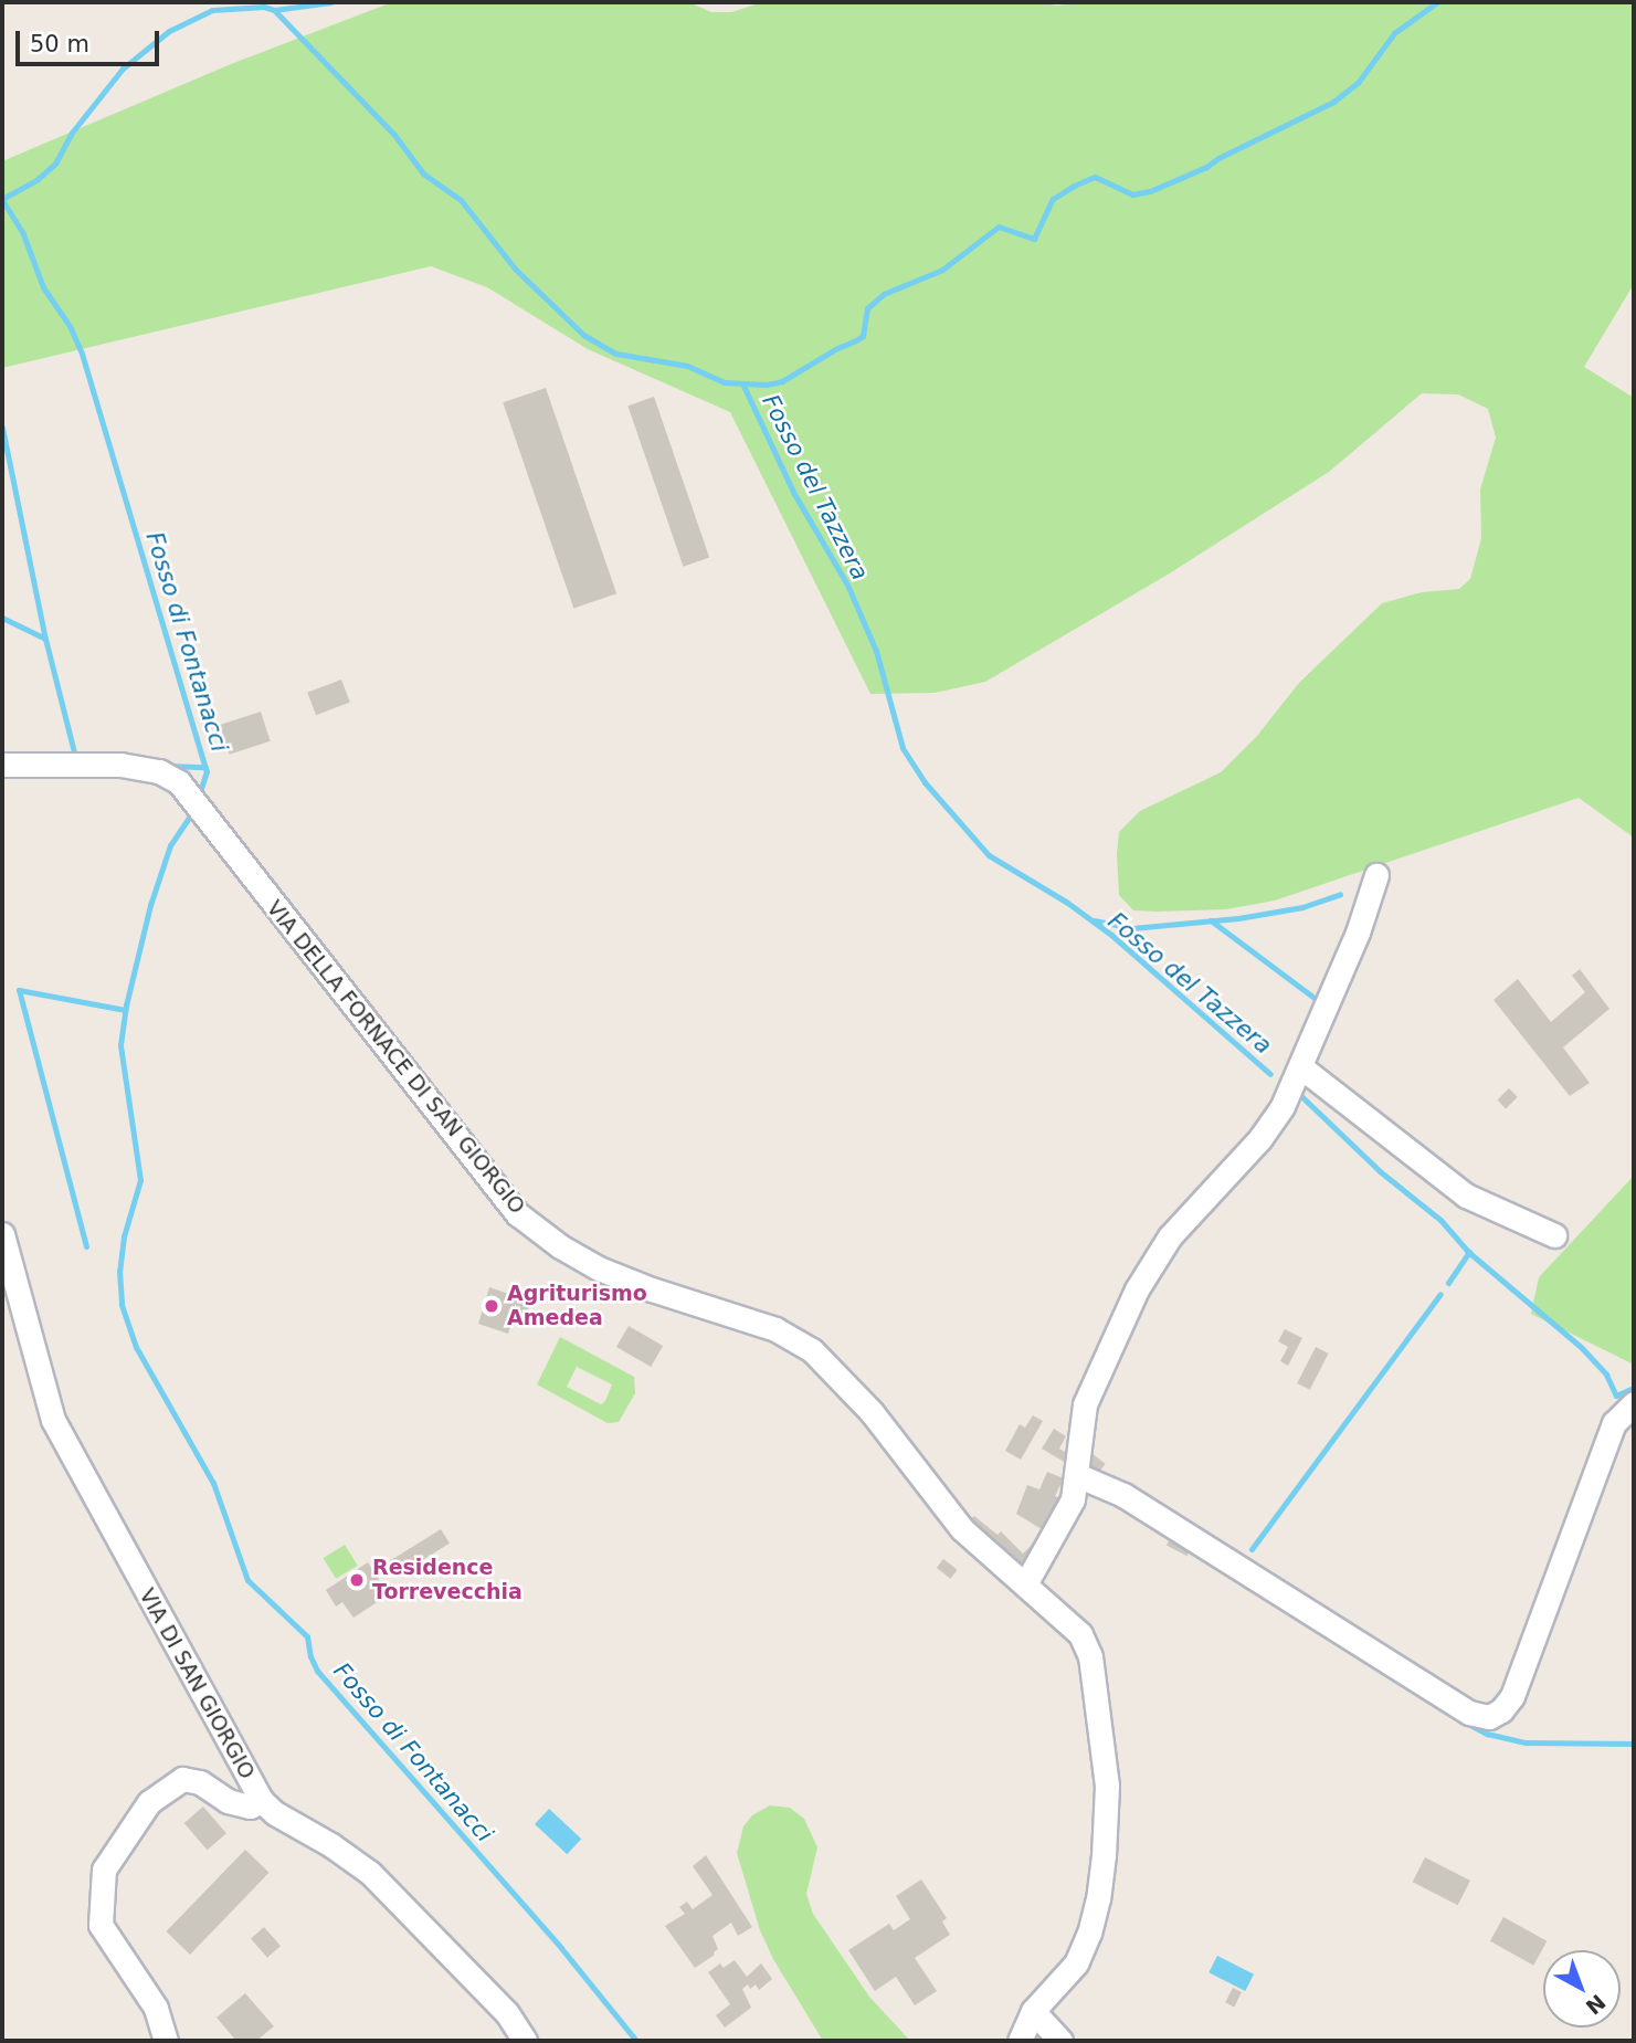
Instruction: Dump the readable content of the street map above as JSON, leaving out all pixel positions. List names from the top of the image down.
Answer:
{
  "streets": {
    "street": ["VIA DELLA FORNACE DI SAN GIORGIO", "VIA DI SAN GIORGIO"]
  },
  "water": ["Fosso del Tazzera", "Fosso di Fontanacci"],
  "places": ["Agriturismo Amedea", "Residence Torrevecchia"],
  "scale_bar": "50 m",
  "north": "bottom right"
}
